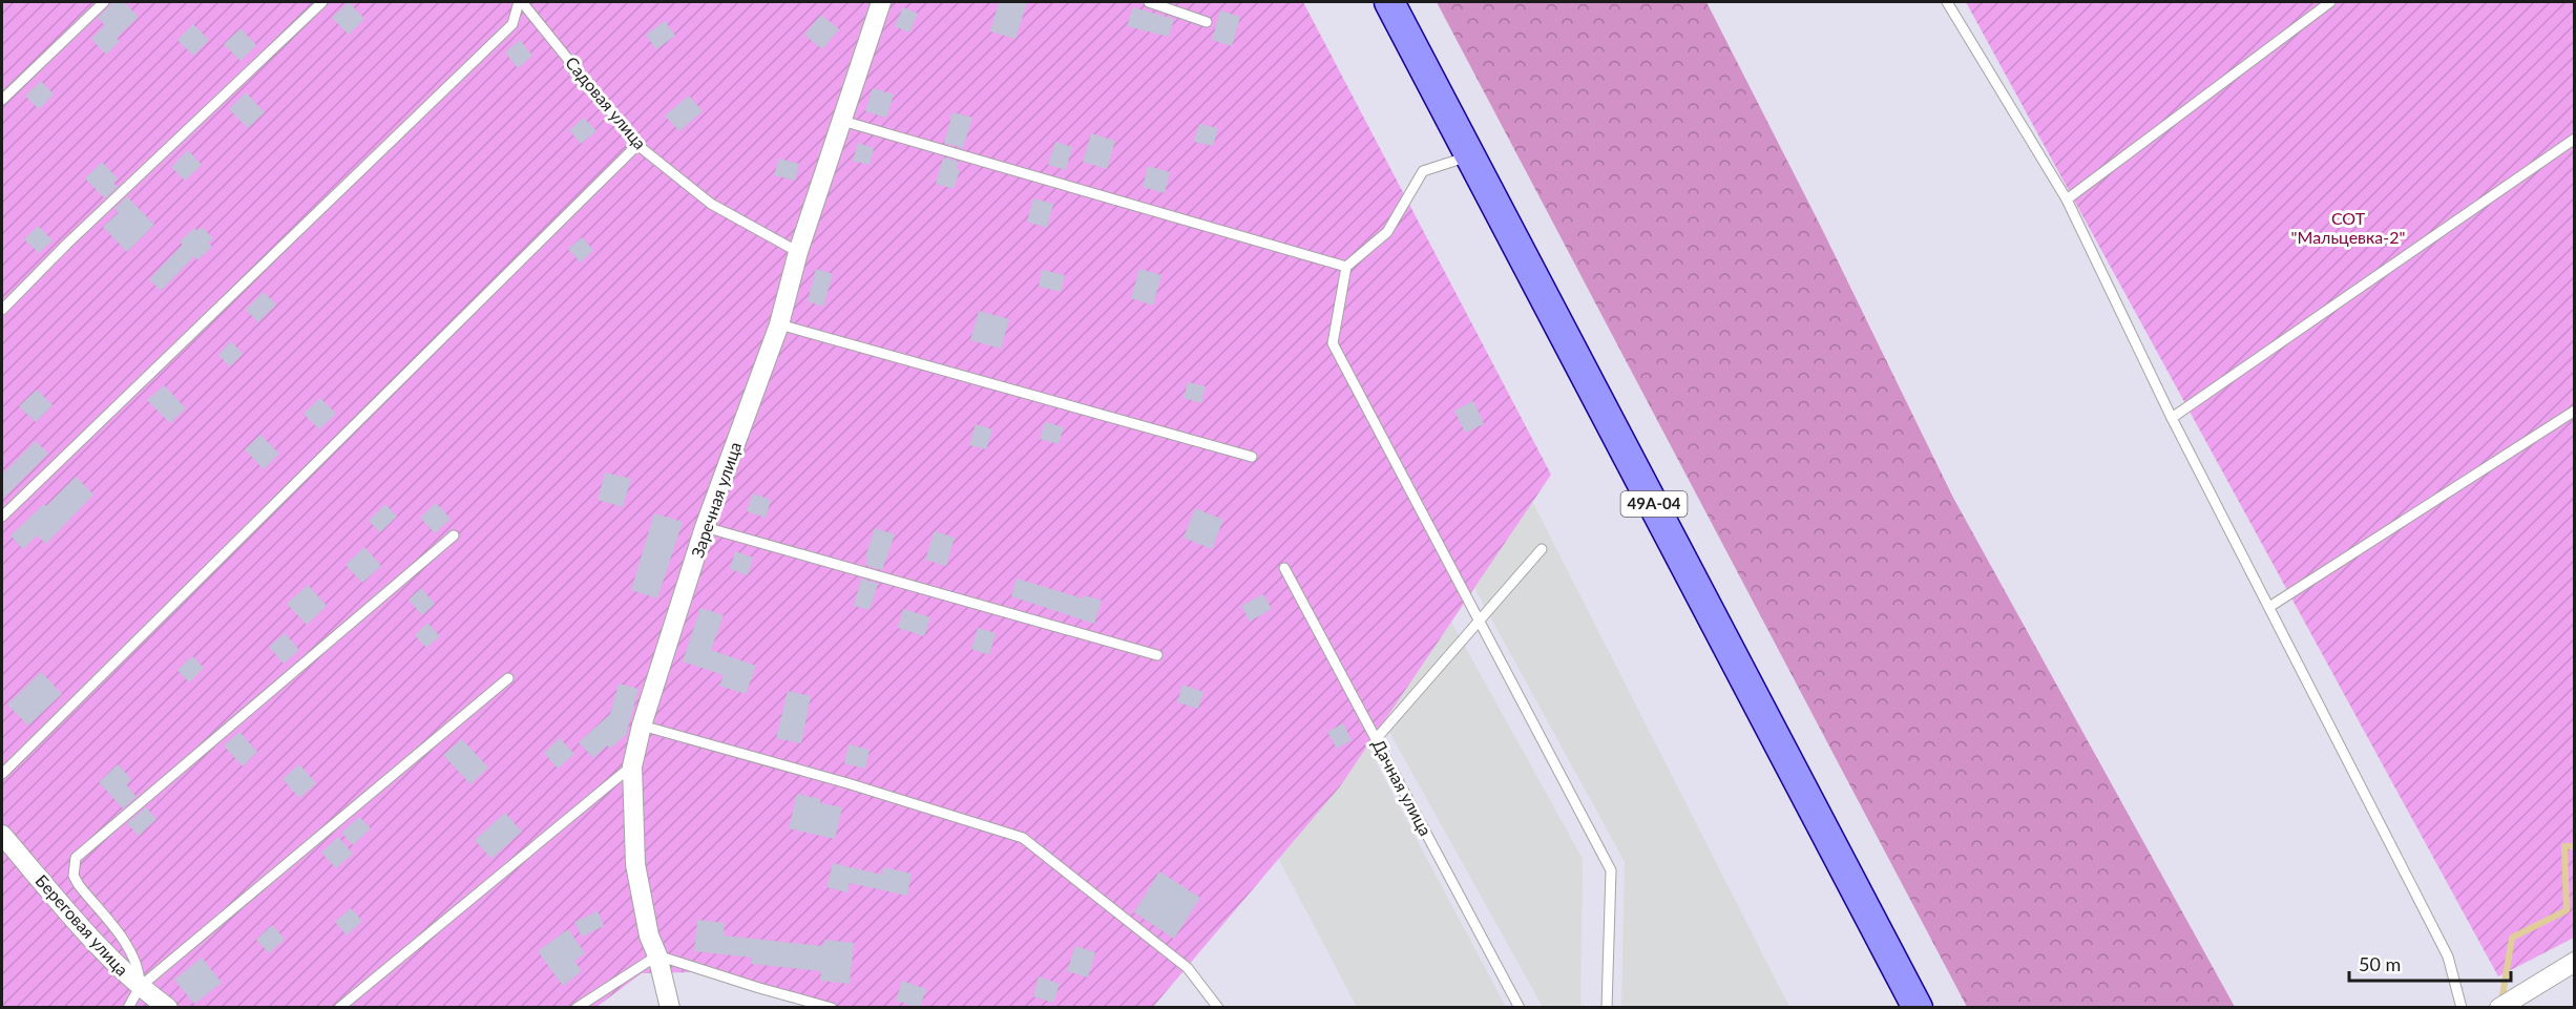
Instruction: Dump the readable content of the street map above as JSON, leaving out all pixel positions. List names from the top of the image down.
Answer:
{
  "streets": {
    "main road": ["49А-04"],
    "street": ["Заречная улица", "Береговая улица"],
    "lane": ["Садовая улица", "Дачная улица"]
  },
  "crossings": [
    ["Садовая улица", "Заречная улица"]
  ],
  "parks": ["СОТ \"Мальцевка-2\""],
  "scale_bar": "50 m"
}
